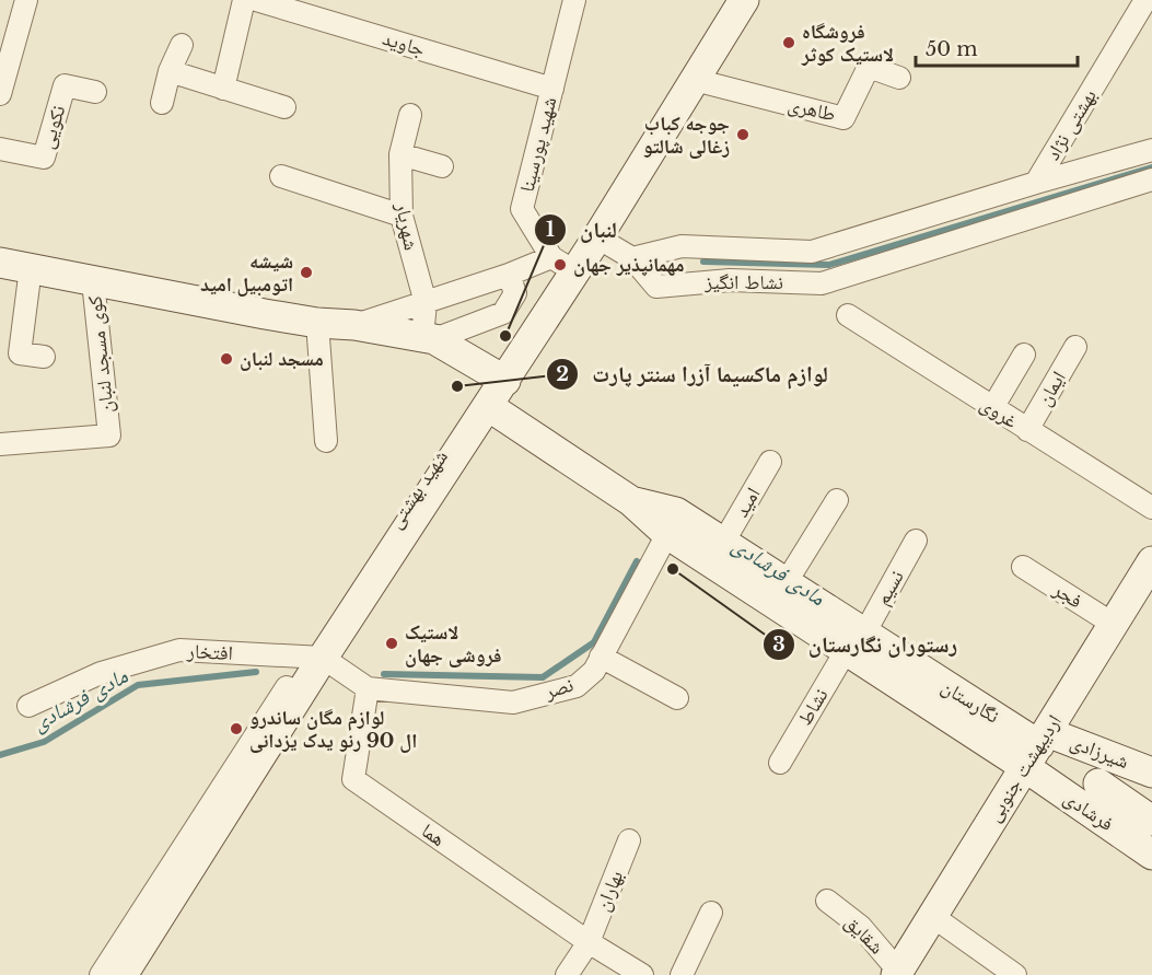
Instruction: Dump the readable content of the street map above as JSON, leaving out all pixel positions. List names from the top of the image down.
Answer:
{
  "streets": {
    "street": [
      "جاوید",
      "طاهری",
      "بهشتی نژاد",
      "نکویی",
      "شهید پورسینا",
      "شهریار",
      "نشاط انگیز",
      "کوی مسجد لنبان",
      "ایمان",
      "غروی",
      "شهید بهشتی",
      "امید",
      "نسیم",
      "فجر",
      "افتخار",
      "نصر",
      "نگارستان",
      "نشاط",
      "شیرزادی",
      "اردیبهشت جنوبی",
      "فرشادی",
      "هما",
      "بهاران",
      "شقایق"
    ]
  },
  "crossings": [
    ["جاوید", "شهید پورسینا"],
    ["طاهری", "شهید بهشتی"],
    ["بهشتی نژاد", "نشاط انگیز"],
    ["شهید پورسینا", "شهید بهشتی"],
    ["ایمان", "غروی"],
    ["شهید بهشتی", "افتخار"],
    ["شهید بهشتی", "نگارستان"],
    ["امید", "نگارستان"],
    ["نسیم", "نگارستان"],
    ["نسیم", "نشاط"],
    ["فجر", "اردیبهشت جنوبی"],
    ["نصر", "نگارستان"],
    ["نصر", "هما"],
    ["نگارستان", "نشاط"],
    ["نگارستان", "شیرزادی"],
    ["نگارستان", "اردیبهشت جنوبی"],
    ["نگارستان", "فرشادی"],
    ["شیرزادی", "اردیبهشت جنوبی"],
    ["شیرزادی", "فرشادی"],
    ["اردیبهشت جنوبی", "فرشادی"],
    ["اردیبهشت جنوبی", "شقایق"],
    ["هما", "بهاران"]
  ],
  "water": ["مادی فرشادی"],
  "places": [
    "فروشگاه لاستیک کوثر",
    "جوجه کباب زغالی شالتو",
    "مهمانپذیر جهان",
    "شیشه اتومبیل امید",
    "لنبان",
    "مسجد لنبان",
    "لوازم ماکسیما آزرا سنتر پارت",
    "رستوران نگارستان",
    "لاستیک فروشی جهان",
    "لوازم مگان ساندرو ال 90 رنو یدک یزدانی"
  ],
  "scale_bar": "50 m"
}
